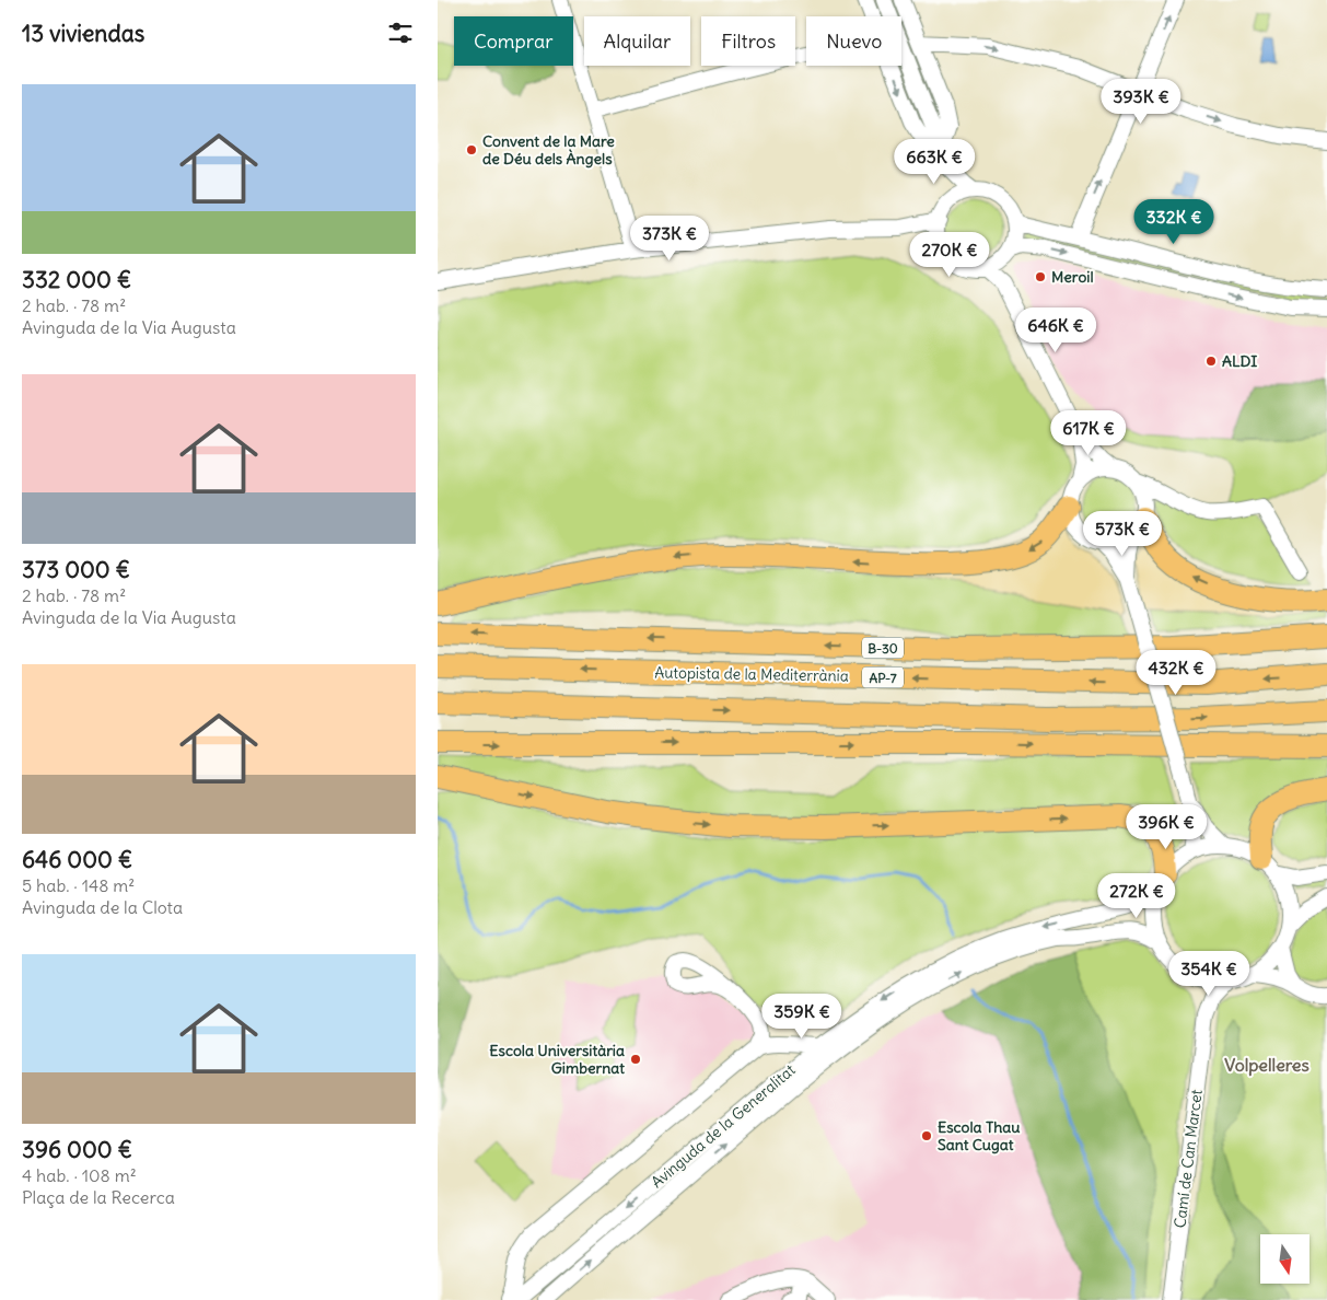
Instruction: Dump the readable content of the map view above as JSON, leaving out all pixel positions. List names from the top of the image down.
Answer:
{
  "streets": {
    "highway": ["B-30", "Autopista de la Mediterrània", "AP-7"],
    "street": ["Avinguda de la Generalitat", "Camí de Can Marcet"]
  },
  "crossings": [
    ["Avinguda de la Generalitat", "Camí de Can Marcet"]
  ],
  "districts": ["Volpelleres"],
  "places": [
    "Convent de la Mare de Déu dels Àngels",
    "Meroil",
    "ALDI",
    "Escola Universitària Gimbernat",
    "Escola Thau Sant Cugat"
  ],
  "north": "bottom",
  "page": {
    "heading": "13 viviendas",
    "chip": [
      "Comprar",
      "Alquilar",
      "Filtros",
      "Nuevo"
    ],
    "list": [
      {
        "name": "332 000 €",
        "note": "2 hab. · 78 m² · Avinguda de la Via Augusta"
      },
      {
        "name": "373 000 €",
        "note": "2 hab. · 78 m² · Avinguda de la Via Augusta"
      },
      {
        "name": "646 000 €",
        "note": "5 hab. · 148 m² · Avinguda de la Clota"
      },
      {
        "name": "396 000 €",
        "note": "4 hab. · 108 m² · Plaça de la Recerca"
      }
    ],
    "price": [
      "393K €",
      "663K €",
      "332K €",
      "373K €",
      "270K €",
      "646K €",
      "617K €",
      "573K €",
      "432K €",
      "396K €",
      "272K €",
      "354K €",
      "359K €"
    ]
  }
}
